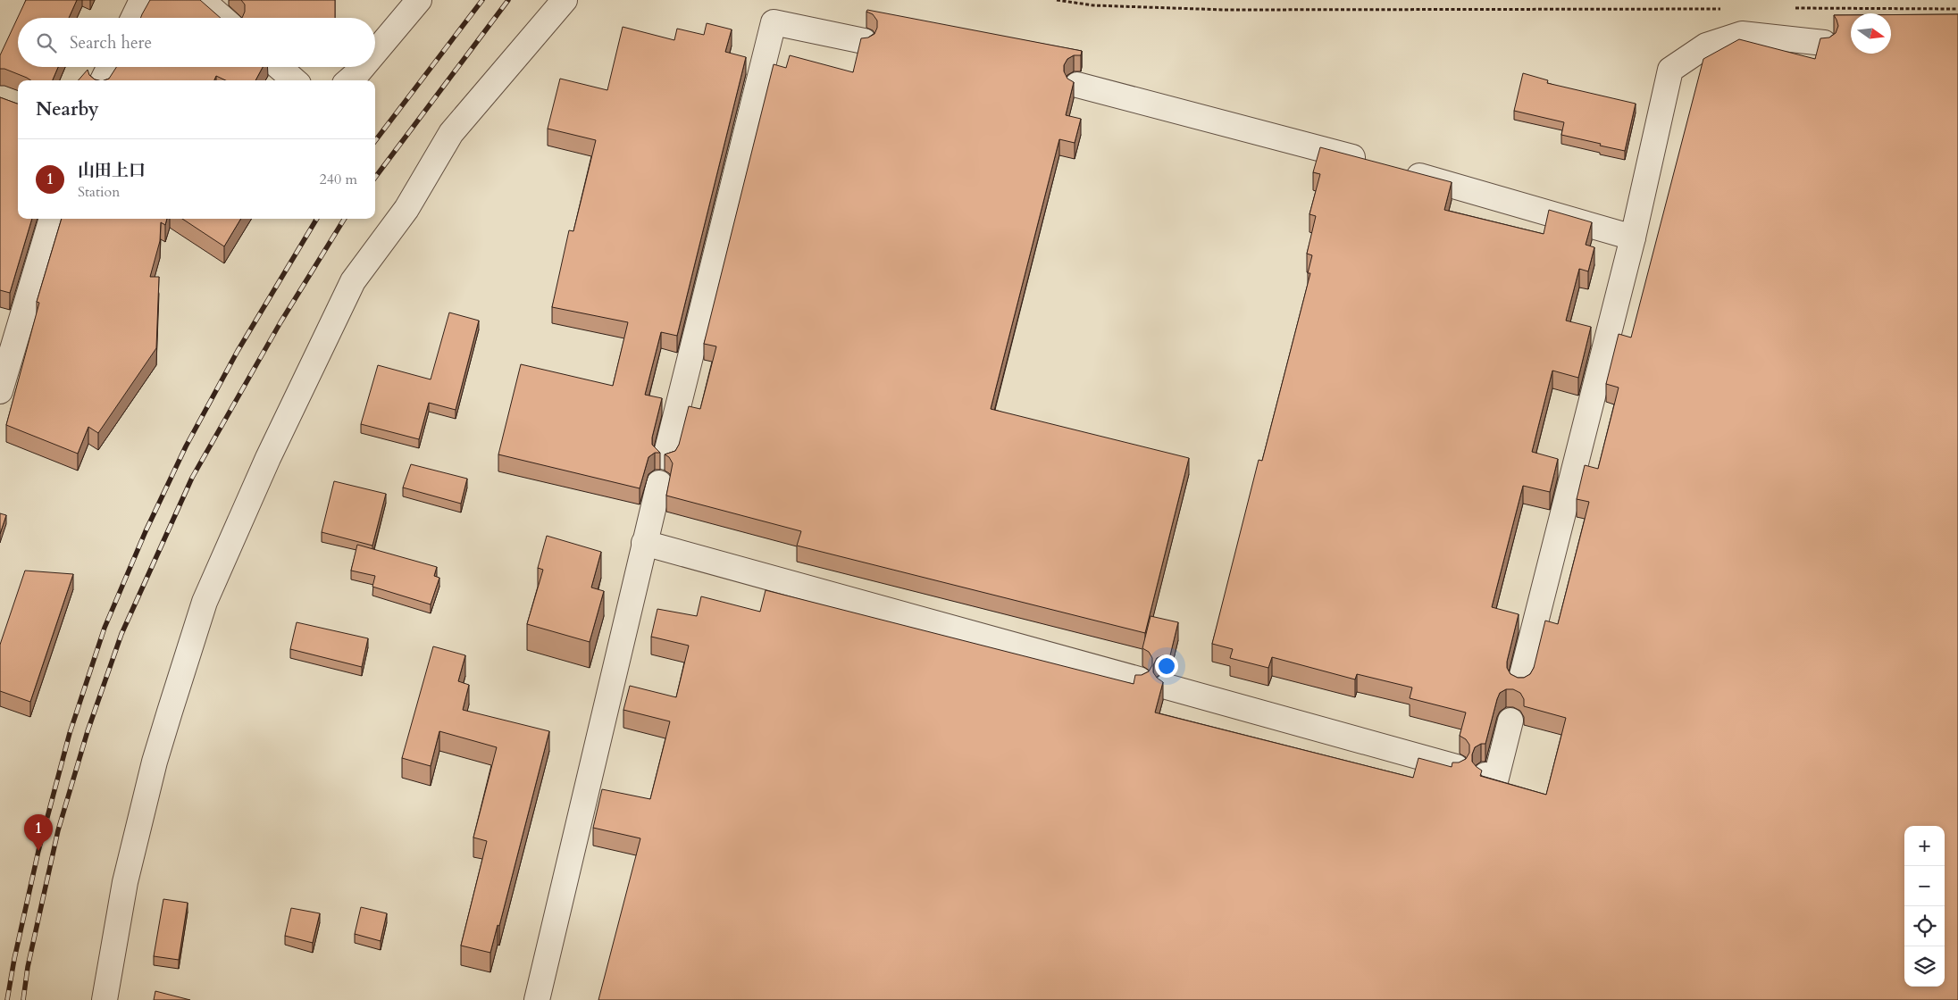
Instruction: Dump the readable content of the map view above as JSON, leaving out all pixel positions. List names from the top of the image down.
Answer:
{
  "north": "right",
  "page": {
    "search": "Search here",
    "heading": "Nearby",
    "list": [
      {
        "mark": "1",
        "name": "山田上口",
        "note": "Station",
        "value": "240 m"
      }
    ],
    "pins": "1",
    "map_buttons": ["+", "−"]
  }
}
